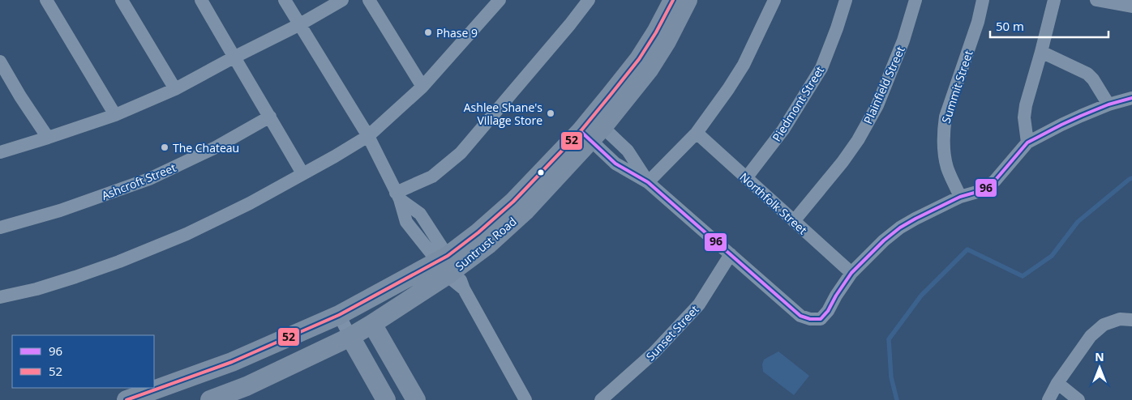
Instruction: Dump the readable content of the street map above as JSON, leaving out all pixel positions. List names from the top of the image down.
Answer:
{
  "streets": {
    "street": [
      "Plainfield Street",
      "Summit Street",
      "Piedmont Street",
      "Ashcroft Street",
      "Northfolk Street",
      "Suntrust Road",
      "Sunset Street"
    ]
  },
  "crossings": [
    ["Plainfield Street", "Northfolk Street"],
    ["Piedmont Street", "Northfolk Street"]
  ],
  "places": ["Phase 9", "Ashlee Shane's Village Store", "The Chateau"],
  "lines": ["transit line 52", "transit line 96"],
  "legend": ["96", "52"],
  "scale_bar": "50 m",
  "north": "top"
}
